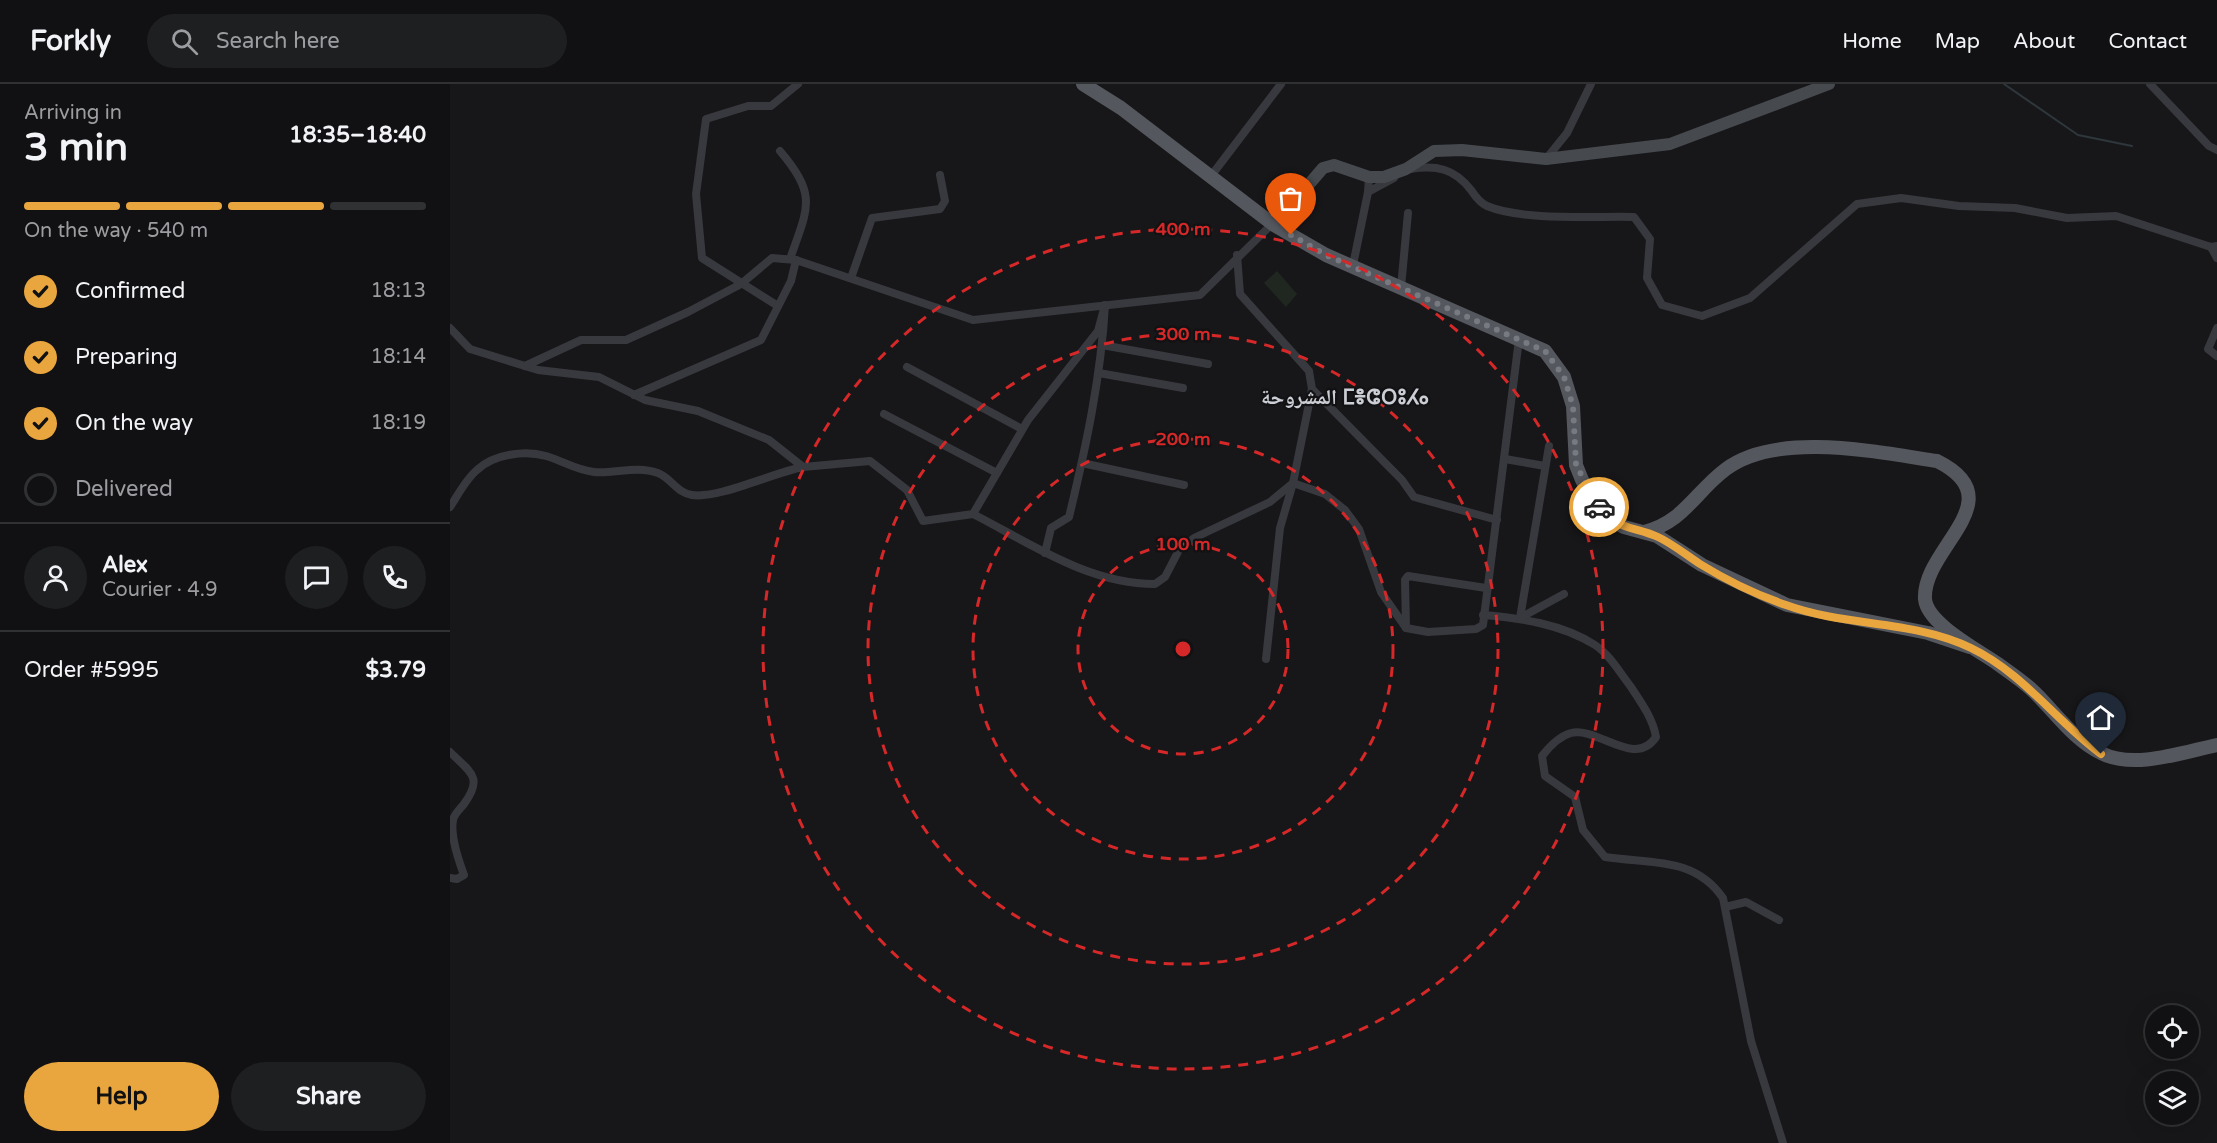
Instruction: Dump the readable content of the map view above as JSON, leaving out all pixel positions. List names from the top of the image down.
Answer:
{
  "districts": ["المشروحة ⵎⴻⵛⵔⵓⵃⴰ"],
  "page": {
    "header": "Forkly",
    "search": "Search here",
    "nav": [
      "Home",
      "Map",
      "About",
      "Contact"
    ],
    "heading": ["3 min", "Arriving in", "18:35–18:40"],
    "panel": [
      "Alex",
      "Courier · 4.9",
      "Order #5995",
      "$3.79"
    ],
    "bar": "On the way · 540 m",
    "list": [
      ["Confirmed", "18:13"],
      ["Preparing", "18:14"],
      ["On the way", "18:19"],
      "Delivered"
    ],
    "buttons": ["Help", "Share"]
  },
  "rings": [
    "400 m",
    "300 m",
    "200 m",
    "100 m"
  ]
}
